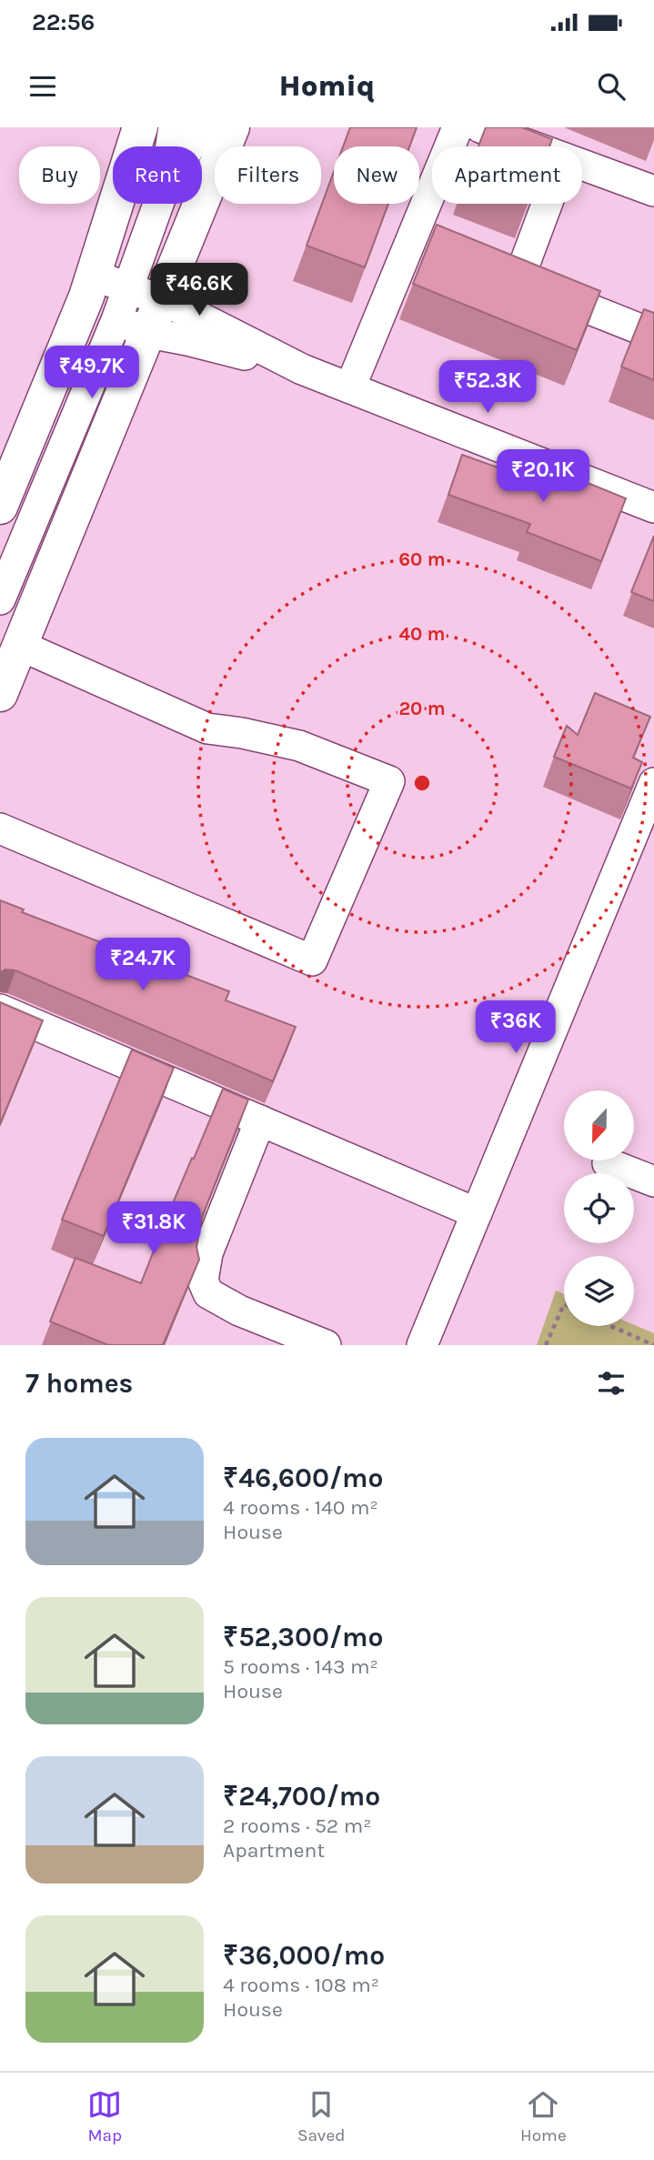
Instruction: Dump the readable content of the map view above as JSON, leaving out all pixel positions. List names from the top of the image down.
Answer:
{
  "north": "bottom",
  "page": {
    "status": "22:56",
    "header": "Homiq",
    "chip": [
      "Buy",
      "Rent",
      "Filters",
      "New",
      "Apartment"
    ],
    "price": [
      "₹46.6K",
      "₹49.7K",
      "₹52.3K",
      "₹20.1K",
      "₹24.7K",
      "₹36K",
      "₹31.8K"
    ],
    "heading": "7 homes",
    "list": [
      {
        "name": "₹46,600/mo",
        "note": "4 rooms · 140 m² · House"
      },
      {
        "name": "₹52,300/mo",
        "note": "5 rooms · 143 m² · House"
      },
      {
        "name": "₹24,700/mo",
        "note": "2 rooms · 52 m² · Apartment"
      },
      {
        "name": "₹36,000/mo",
        "note": "4 rooms · 108 m² · House"
      }
    ],
    "tabs": ["Map", "Saved", "Home"]
  },
  "rings": ["60 m", "40 m", "20 m"]
}
